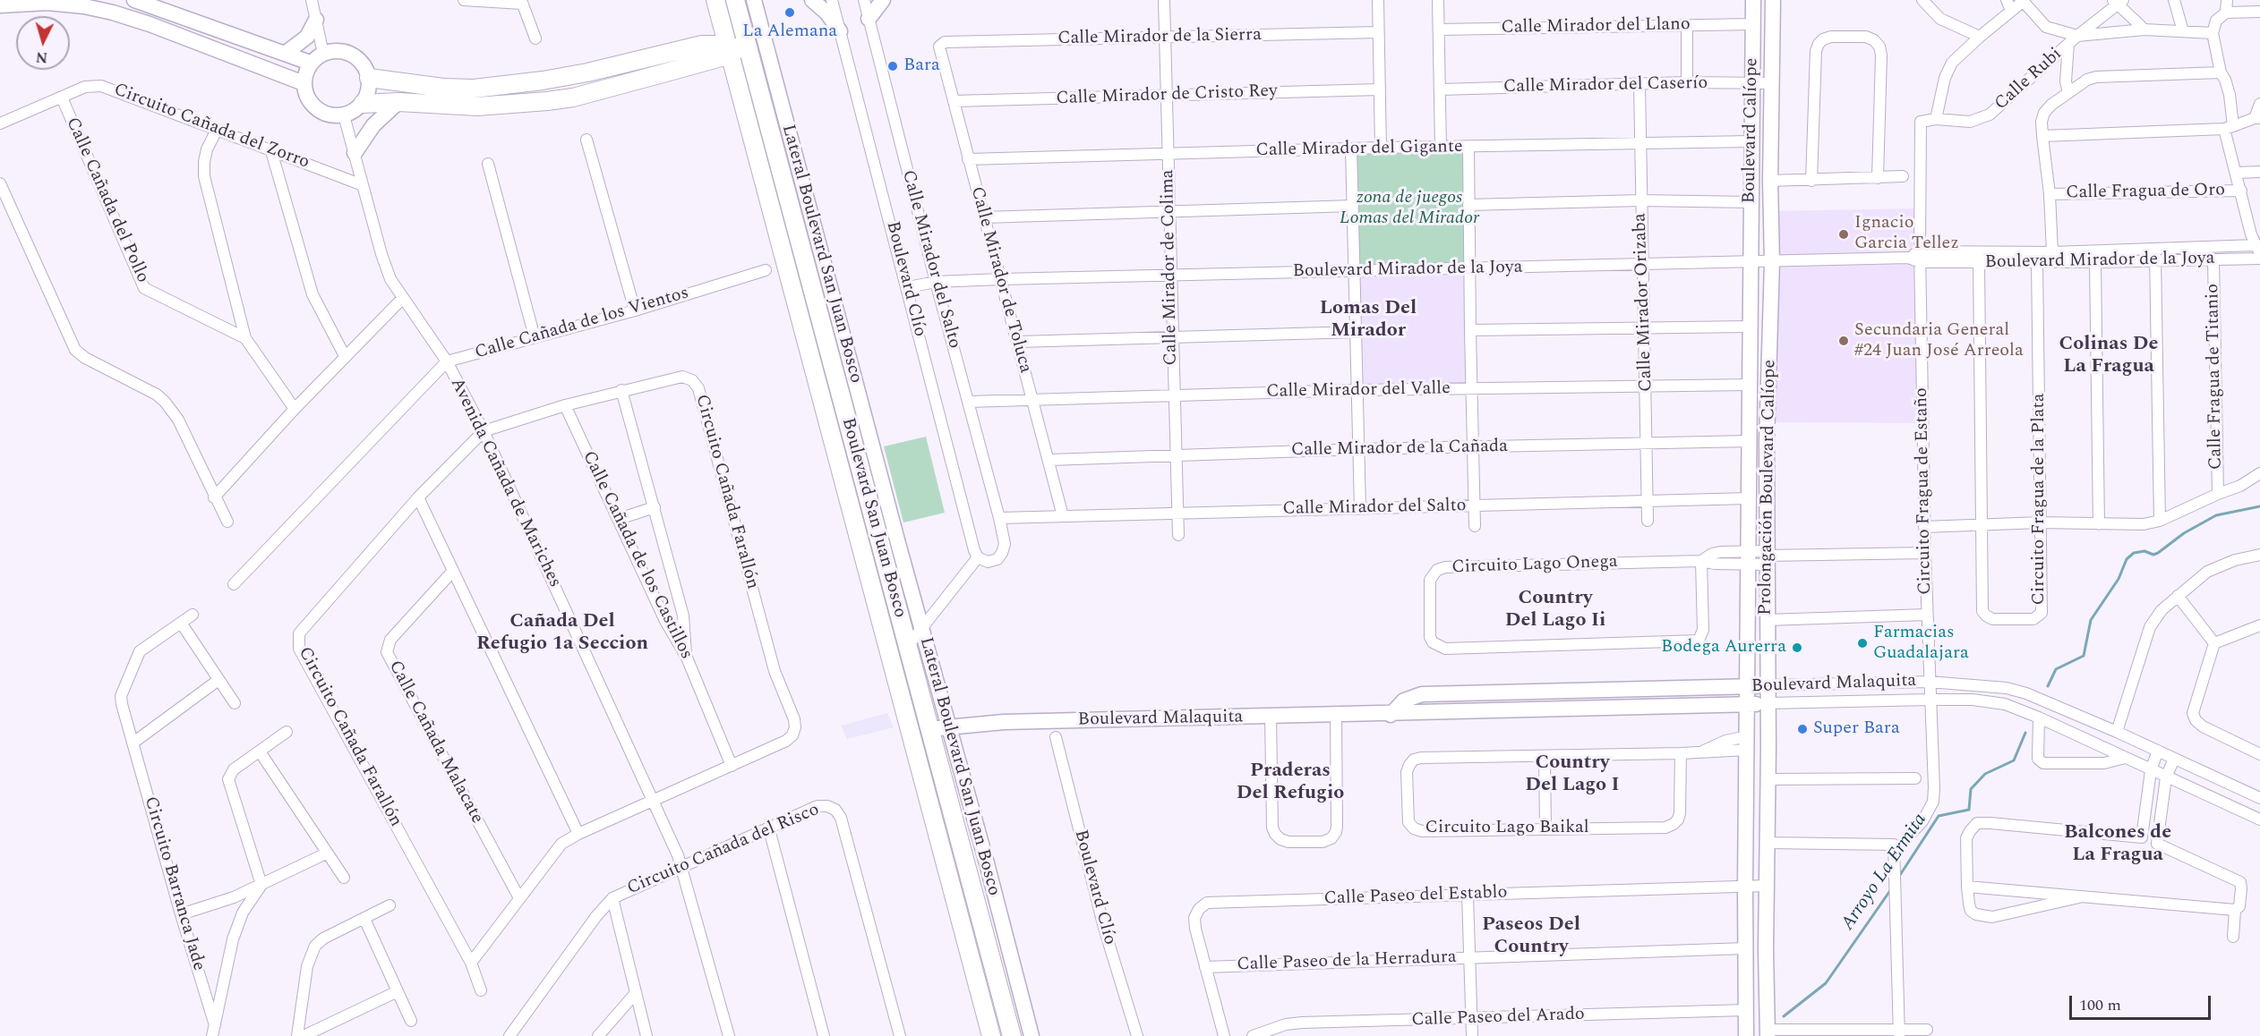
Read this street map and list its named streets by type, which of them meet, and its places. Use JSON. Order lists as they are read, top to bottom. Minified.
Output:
{"streets":{"main road":["Boulevard San Juan Bosco"],"street":["Calle Mirador del Llano","Calle Mirador de la Sierra","Calle Rubi","Calle Mirador del Caserío","Calle Mirador de Cristo Rey","Circuito Cañada del Zorro","Boulevard Calíope","Calle Mirador del Gigante","Calle Fragua de Oro","Calle Cañada del Pollo","Lateral Boulevard San Juan Bosco","Calle Mirador del Salto","Boulevard Mirador de la Joya","Calle Mirador de Colima","Boulevard Clío","Calle Mirador de Toluca","Calle Mirador Orizaba","Calle Cañada de los Vientos","Calle Fragua de Titanio","Calle Mirador del Valle","Calle Mirador de la Cañada","Avenida Cañada de Mariches","Prolongación Boulevard Calíope","Circuito Fragua de Estaño","Circuito Cañada Farallón","Circuito Fragua de la Plata","Calle Cañada de los Castillos","Circuito Lago Onega","Boulevard Malaquita","Calle Cañada Malacate","Circuito Lago Baikal","Circuito Cañada del Risco","Circuito Barranca Jade","Calle Paseo del Establo","Calle Paseo de la Herradura","Calle Paseo del Arado"]},"crossings":[["Calle Mirador del Llano","Boulevard Calíope"],["Calle Mirador de la Sierra","Calle Mirador de Colima"],["Calle Mirador de la Sierra","Calle Mirador de Toluca"],["Calle Rubi","Circuito Fragua de Estaño"],["Calle Mirador del Caserío","Boulevard Calíope"],["Calle Mirador del Caserío","Calle Mirador Orizaba"],["Calle Mirador de Cristo Rey","Calle Mirador de Colima"],["Calle Mirador de Cristo Rey","Calle Mirador de Toluca"],["Circuito Cañada del Zorro","Calle Cañada del Pollo"],["Circuito Cañada del Zorro","Avenida Cañada de Mariches"],["Boulevard Calíope","Calle Mirador del Gigante"],["Boulevard Calíope","Boulevard Mirador de la Joya"],["Boulevard Calíope","Prolongación Boulevard Calíope"],["Calle Mirador del Gigante","Calle Mirador de Colima"],["Calle Mirador del Gigante","Calle Mirador de Toluca"],["Calle Mirador del Gigante","Calle Mirador Orizaba"],["Lateral Boulevard San Juan Bosco","Boulevard Malaquita"],["Calle Mirador del Salto","Boulevard Mirador de la Joya"],["Calle Mirador del Salto","Calle Mirador de Colima"],["Calle Mirador del Salto","Boulevard Clío"],["Calle Mirador del Salto","Calle Mirador de Toluca"],["Calle Mirador del Salto","Calle Mirador Orizaba"],["Calle Mirador del Salto","Calle Mirador del Valle"],["Calle Mirador del Salto","Prolongación Boulevard Calíope"],["Boulevard Mirador de la Joya","Calle Mirador de Colima"],["Boulevard Mirador de la Joya","Boulevard Clío"],["Boulevard Mirador de la Joya","Calle Mirador de Toluca"],["Boulevard Mirador de la Joya","Calle Mirador Orizaba"],["Boulevard Mirador de la Joya","Calle Fragua de Titanio"],["Boulevard Mirador de la Joya","Prolongación Boulevard Calíope"],["Boulevard Mirador de la Joya","Circuito Fragua de Estaño"],["Boulevard Mirador de la Joya","Circuito Fragua de la Plata"],["Calle Mirador de Colima","Calle Mirador del Valle"],["Calle Mirador de Colima","Calle Mirador de la Cañada"],["Calle Mirador de Toluca","Calle Mirador del Valle"],["Calle Mirador de Toluca","Calle Mirador de la Cañada"],["Calle Mirador Orizaba","Calle Mirador del Valle"],["Calle Mirador Orizaba","Calle Mirador de la Cañada"],["Calle Cañada de los Vientos","Avenida Cañada de Mariches"],["Calle Mirador del Valle","Prolongación Boulevard Calíope"],["Calle Mirador de la Cañada","Prolongación Boulevard Calíope"],["Avenida Cañada de Mariches","Circuito Cañada Farallón"],["Avenida Cañada de Mariches","Circuito Cañada del Risco"],["Prolongación Boulevard Calíope","Circuito Lago Onega"],["Prolongación Boulevard Calíope","Boulevard Malaquita"],["Prolongación Boulevard Calíope","Circuito Lago Baikal"],["Prolongación Boulevard Calíope","Calle Paseo del Establo"],["Prolongación Boulevard Calíope","Calle Paseo de la Herradura"],["Prolongación Boulevard Calíope","Calle Paseo del Arado"],["Circuito Fragua de Estaño","Circuito Lago Onega"],["Circuito Fragua de Estaño","Boulevard Malaquita"],["Circuito Cañada Farallón","Calle Cañada de los Castillos"],["Circuito Cañada Farallón","Calle Cañada Malacate"],["Boulevard San Juan Bosco","Boulevard Malaquita"],["Calle Paseo del Establo","Calle Paseo de la Herradura"]],"districts":["Lomas Del Mirador","Colinas De La Fragua","Country Del Lago Ii","Cañada Del Refugio 1a Seccion","Country Del Lago I","Praderas Del Refugio","Balcones de La Fragua","Paseos Del Country"],"water":["Arroyo La Ermita"],"parks":["zona de juegos Lomas del Mirador"],"places":["La Alemana","Bara","Ignacio Garcia Tellez","Secundaria General #24 Juan José Arreola","Farmacias Guadalajara","Bodega Aurerra","Super Bara"],"scale_bar":"100 m","north":"bottom"}
